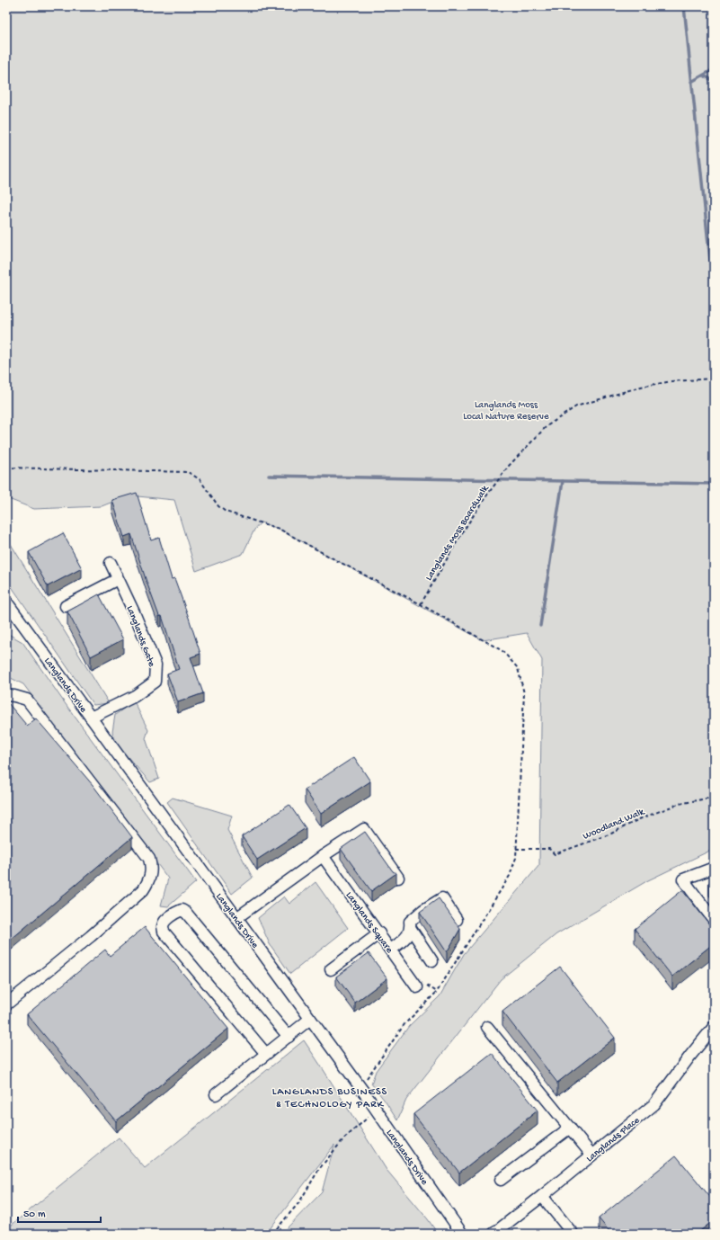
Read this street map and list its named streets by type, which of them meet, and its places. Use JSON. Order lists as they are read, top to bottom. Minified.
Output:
{"streets":{"street":["Langlands Gate","Langlands Drive","Langlands Square","Langlands Place"],"path":["Langlands Moss Boardwalk","Woodland Walk"]},"crossings":[["Langlands Gate","Langlands Drive"]],"districts":["LANGLANDS BUSINESS & TECHNOLOGY PARK"],"parks":["Langlands Moss Local Nature Reserve"],"scale_bar":"50 m"}
